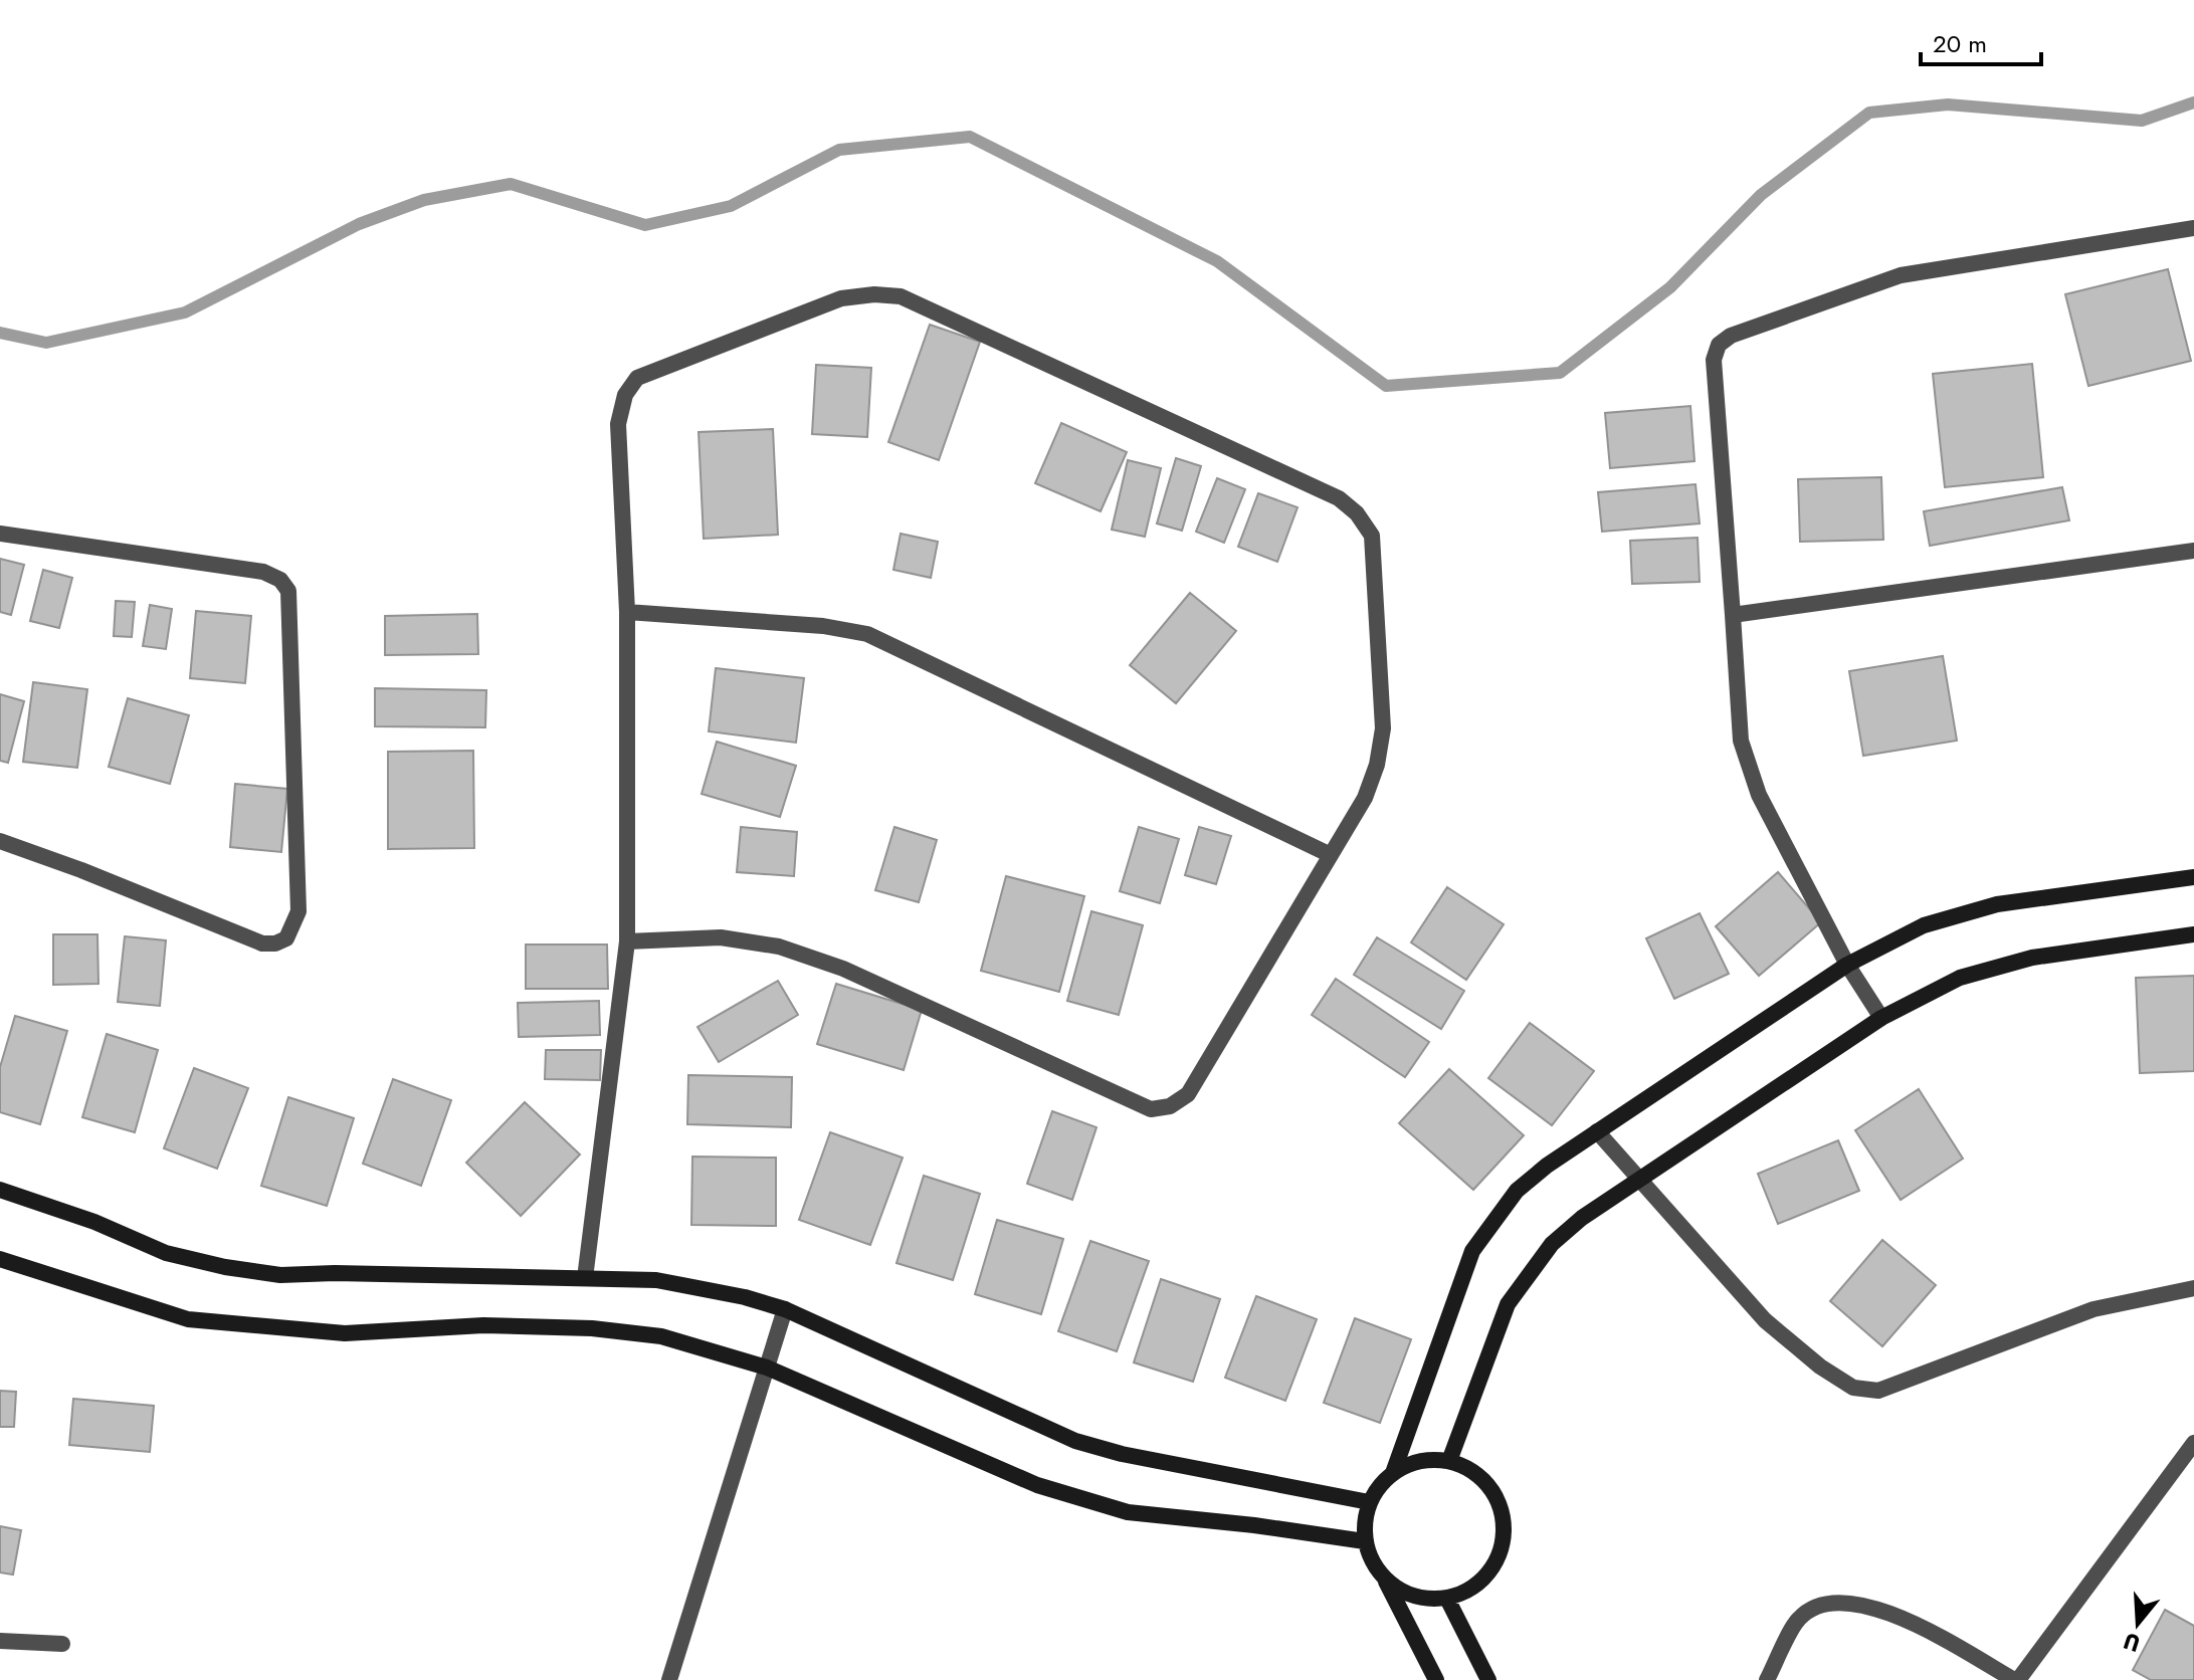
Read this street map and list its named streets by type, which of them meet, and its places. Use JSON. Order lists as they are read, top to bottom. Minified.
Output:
{"scale_bar":"20 m","north":"bottom"}
